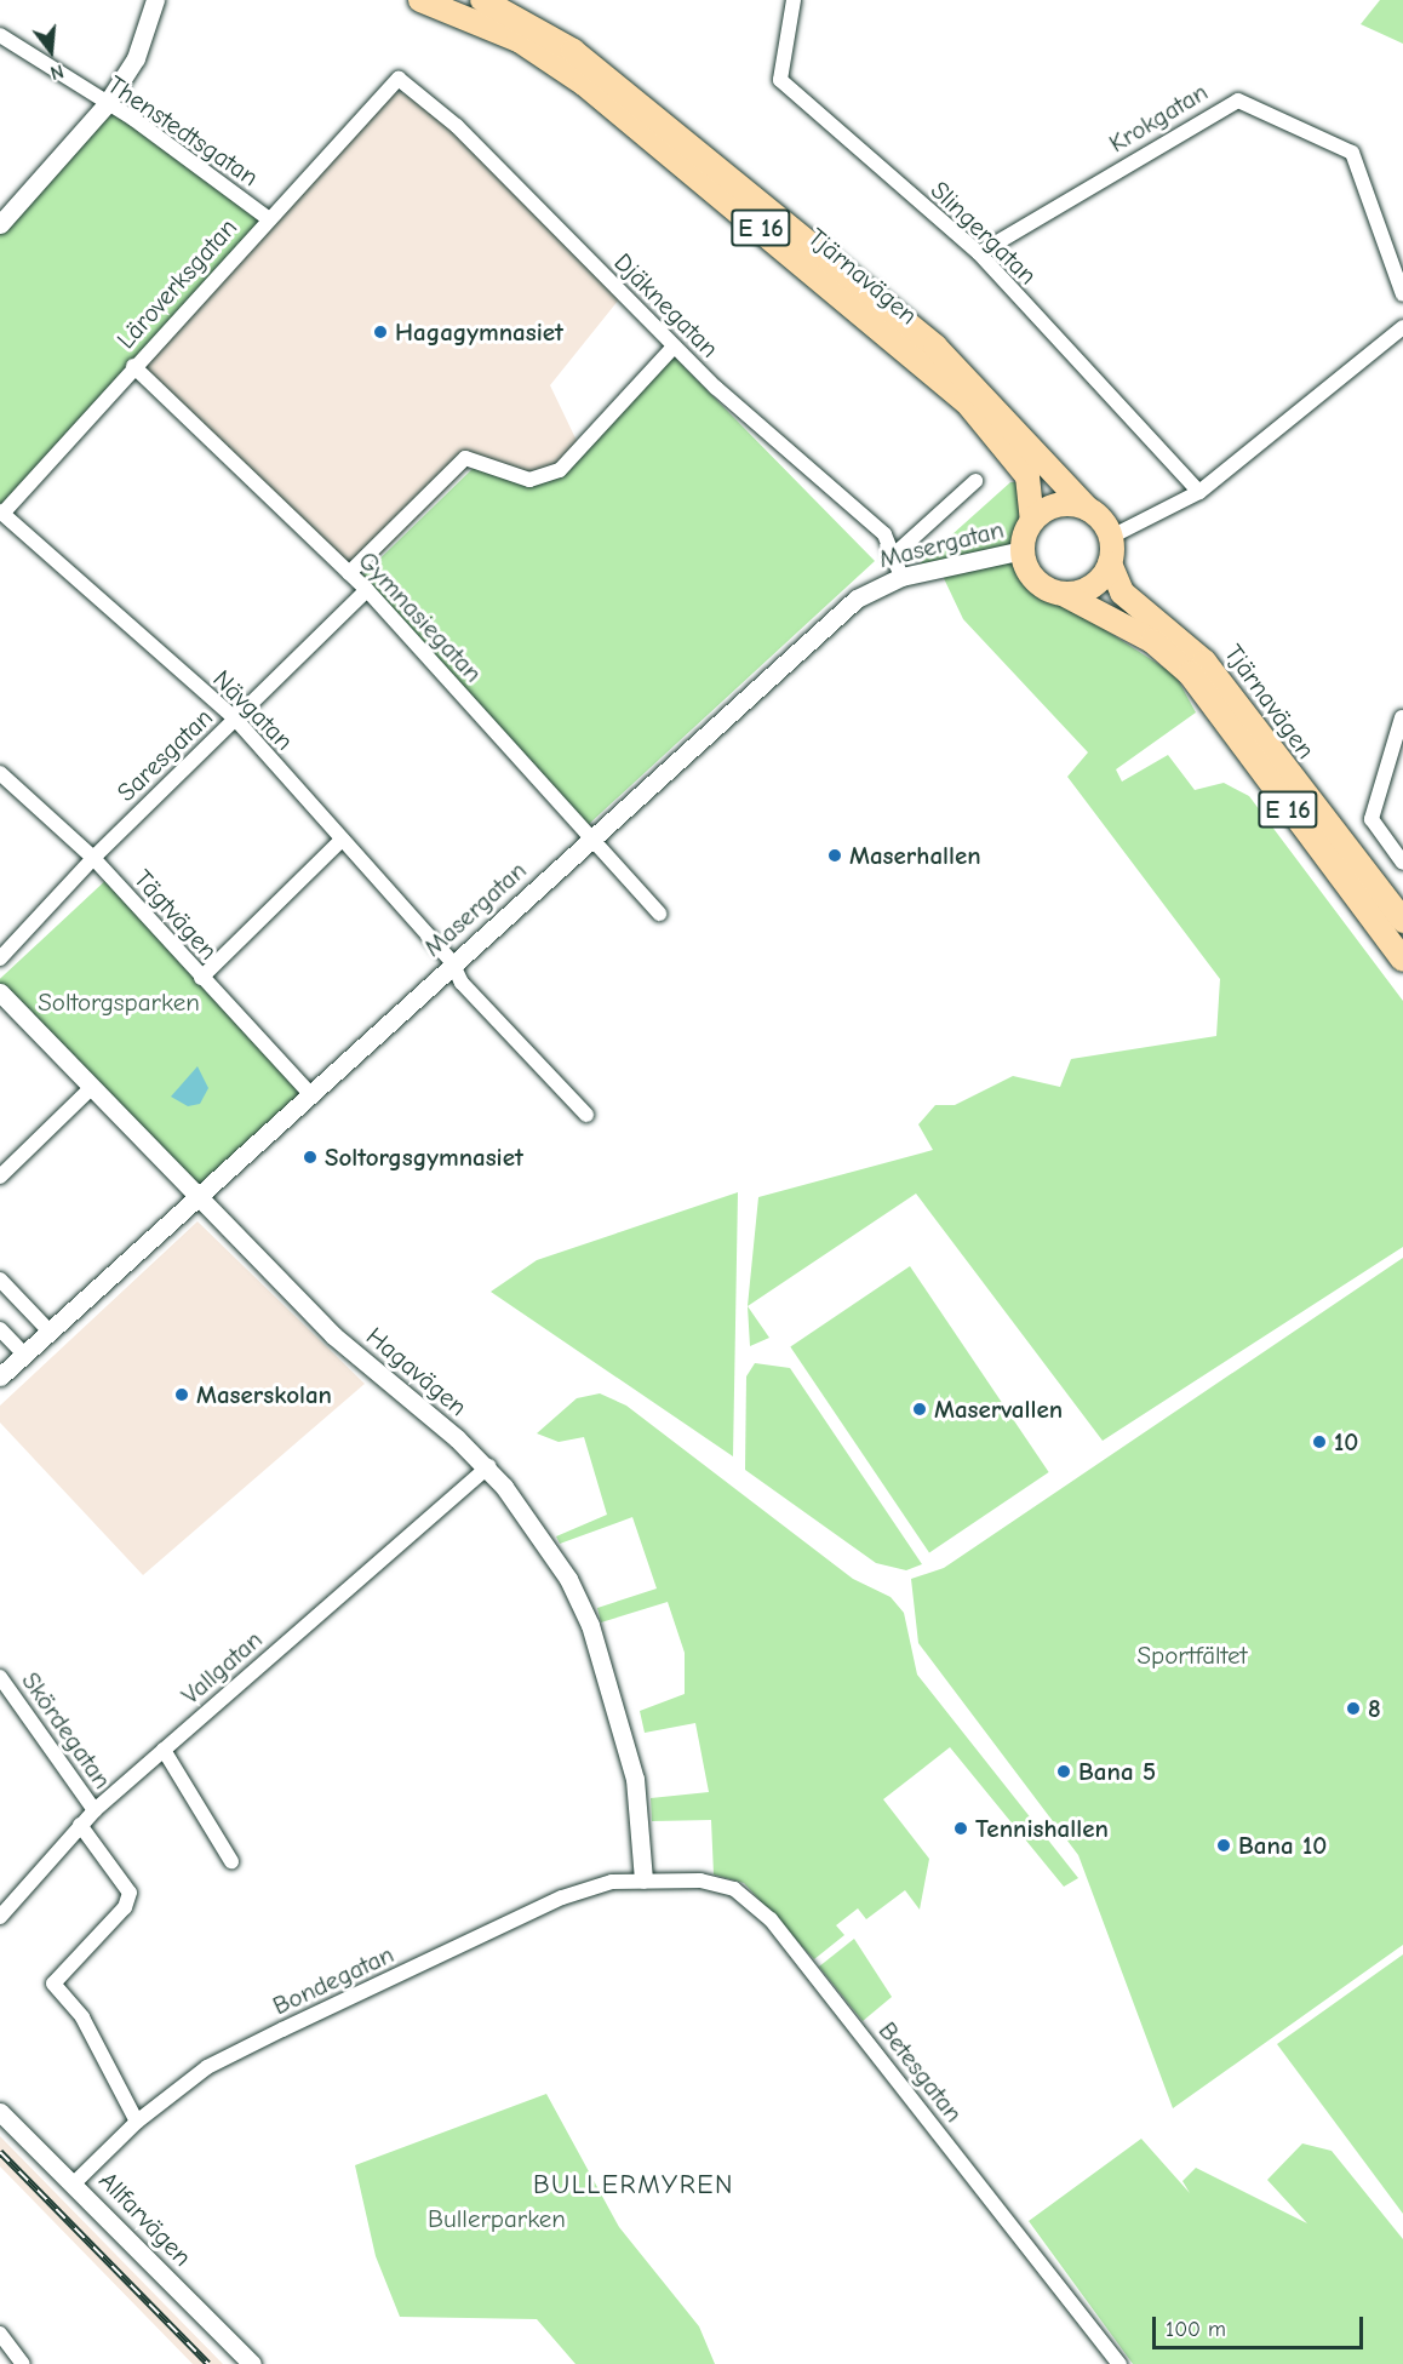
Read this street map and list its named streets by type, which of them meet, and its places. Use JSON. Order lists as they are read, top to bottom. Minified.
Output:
{"streets":{"highway":["E 16","Tjärnavägen"],"street":["Krokgatan","Thenstedtsgatan","Slingergatan","Läroverksgatan","Djäknegatan","Masergatan","Gymnasiegatan","Nävgatan","Saresgatan","Tägtvägen","Hagavägen","Vallgatan","Skördegatan","Bondegatan","Betesgatan","Allfarvägen"]},"crossings":[["Krokgatan","Slingergatan"],["Thenstedtsgatan","Läroverksgatan"],["Tjärnavägen","Masergatan"],["Läroverksgatan","Djäknegatan"],["Läroverksgatan","Gymnasiegatan"],["Läroverksgatan","Nävgatan"],["Masergatan","Gymnasiegatan"],["Masergatan","Nävgatan"],["Masergatan","Tägtvägen"],["Masergatan","Hagavägen"],["Gymnasiegatan","Saresgatan"],["Nävgatan","Saresgatan"],["Saresgatan","Tägtvägen"],["Hagavägen","Vallgatan"],["Hagavägen","Bondegatan"],["Hagavägen","Betesgatan"],["Vallgatan","Skördegatan"],["Bondegatan","Betesgatan"],["Bondegatan","Allfarvägen"]],"districts":["BULLERMYREN"],"parks":["Soltorgsparken","Sportfältet","Bullerparken"],"places":["Hagagymnasiet","Maserhallen","Soltorgsgymnasiet","Maserskolan","Maservallen","10","8","Bana 5","Tennishallen","Bana 10"],"scale_bar":"100 m","north":"bottom"}
